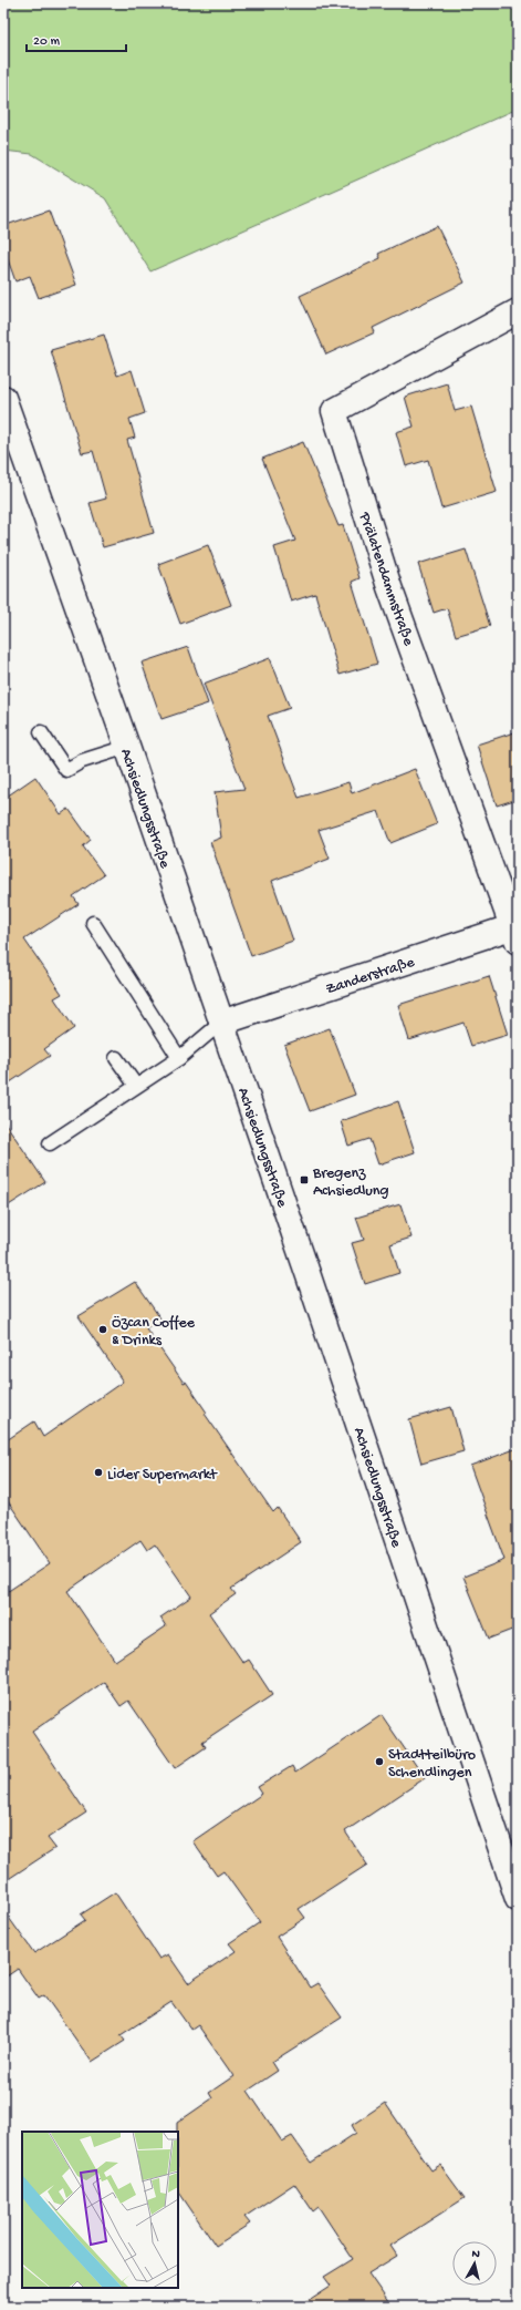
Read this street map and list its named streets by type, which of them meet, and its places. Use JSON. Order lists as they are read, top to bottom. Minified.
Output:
{"streets":{"street":["Prälatendammstraße","Achsiedlungsstraße","Zanderstraße"]},"crossings":[["Prälatendammstraße","Zanderstraße"],["Achsiedlungsstraße","Zanderstraße"]],"places":{"transit":["Bregenz Achsiedlung"],"other":["Özcan Coffee & Drinks","Lider Supermarkt","Stadtteilbüro Schendlingen"]},"scale_bar":"20 m","north":"top"}
